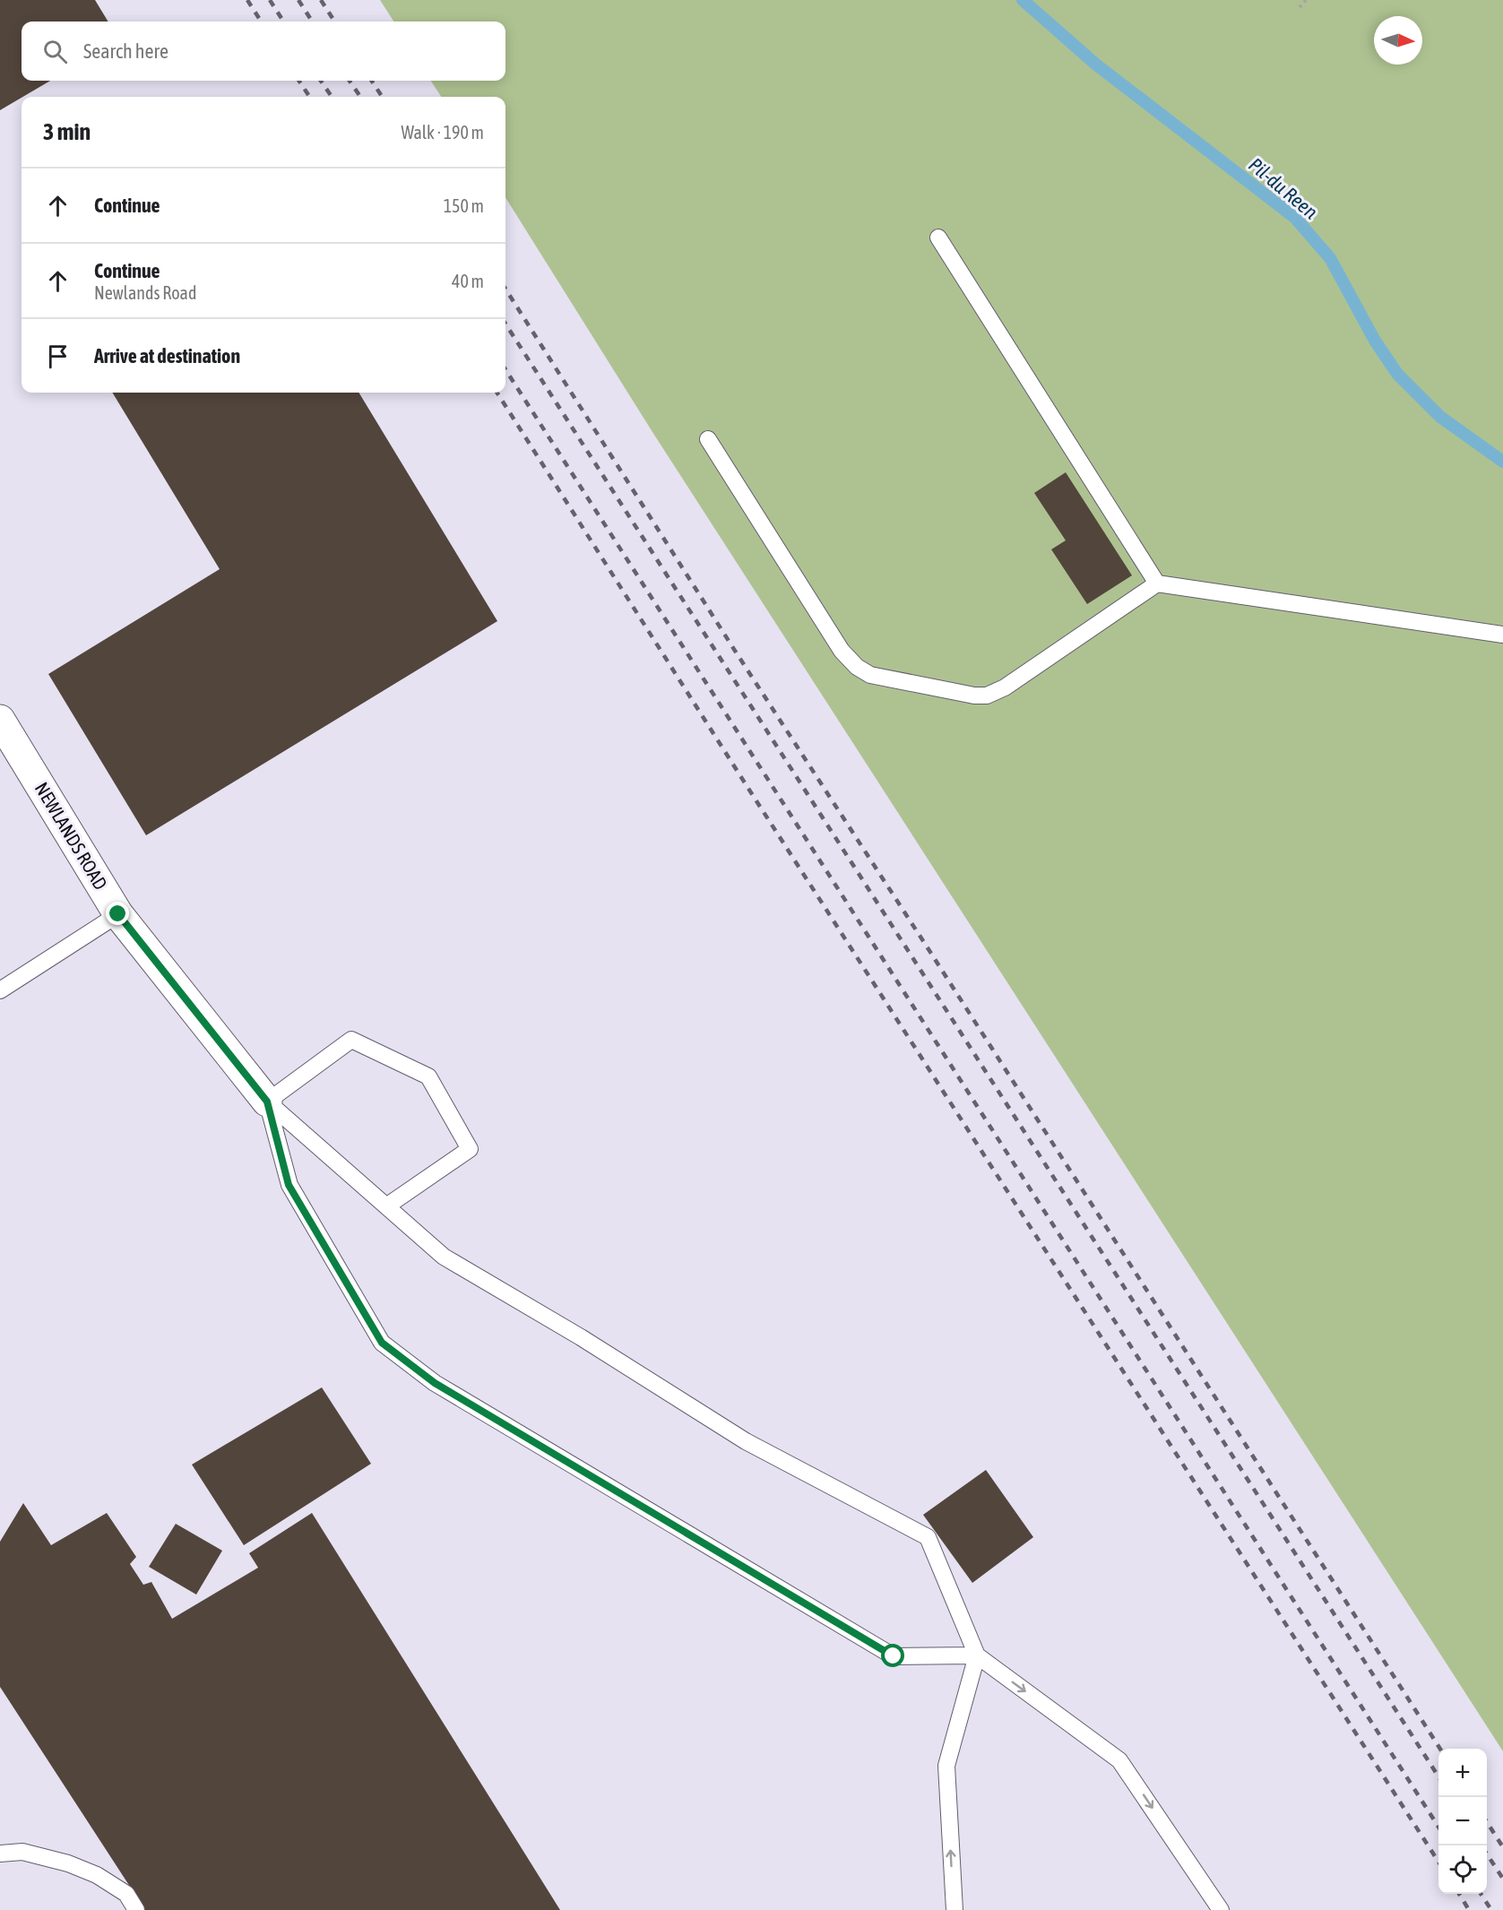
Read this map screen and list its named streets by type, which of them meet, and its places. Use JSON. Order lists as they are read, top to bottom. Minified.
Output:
{"streets":{"street":["NEWLANDS ROAD"]},"water":["Pil-du Reen"],"north":"right","page":{"search":"Search here","heading":["3 min","Walk · 190 m"],"list":[["Continue","150 m"],["Continue","Newlands Road","40 m"],"Arrive at destination"],"map_buttons":["+","−"]}}
